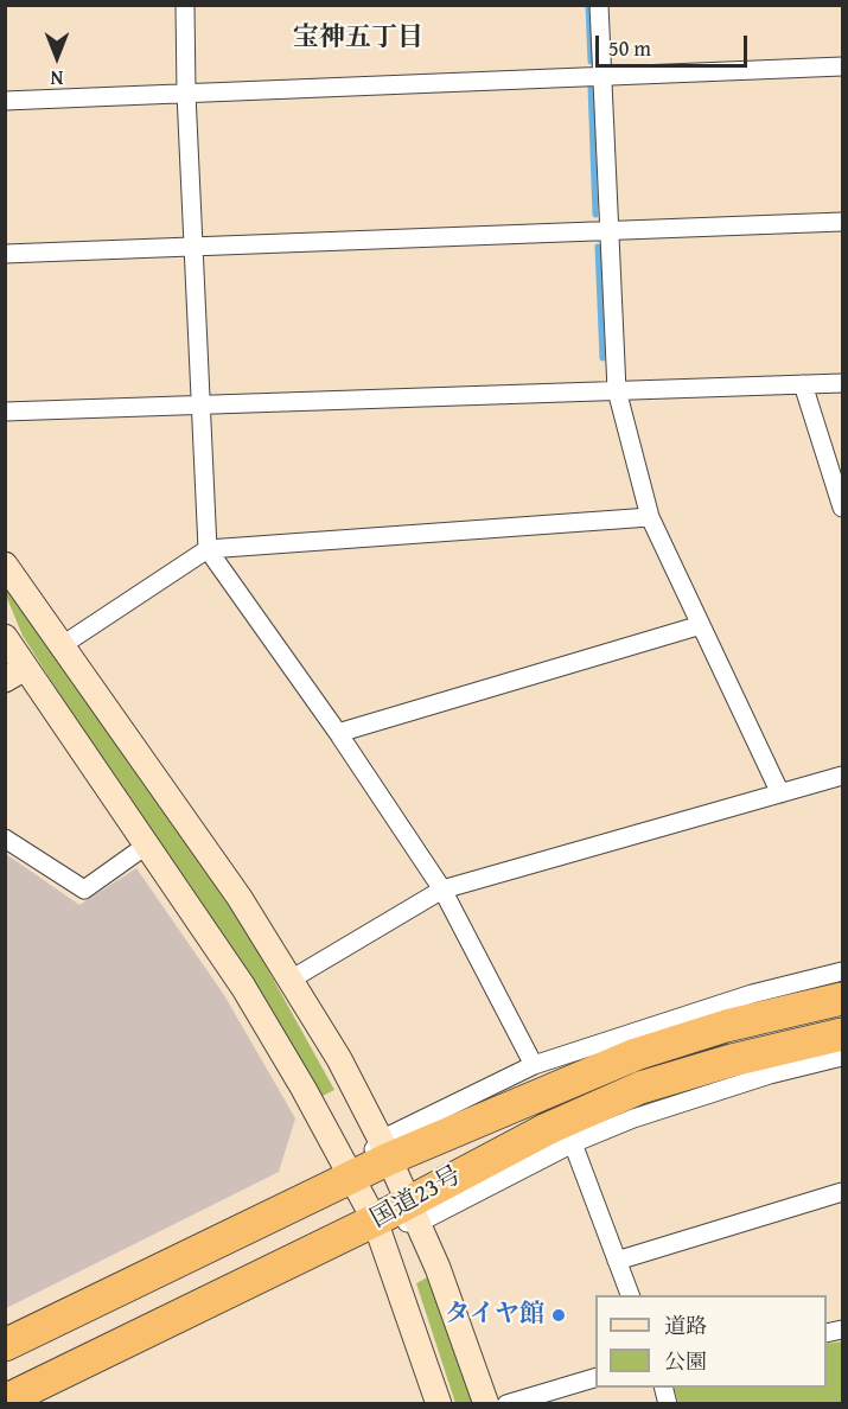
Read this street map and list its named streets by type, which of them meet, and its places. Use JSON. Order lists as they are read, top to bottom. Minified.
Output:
{"streets":{"highway":["国道23号"]},"districts":["宝神五丁目"],"places":["タイヤ館"],"legend":["道路","公園"],"scale_bar":"50 m","north":"bottom"}
